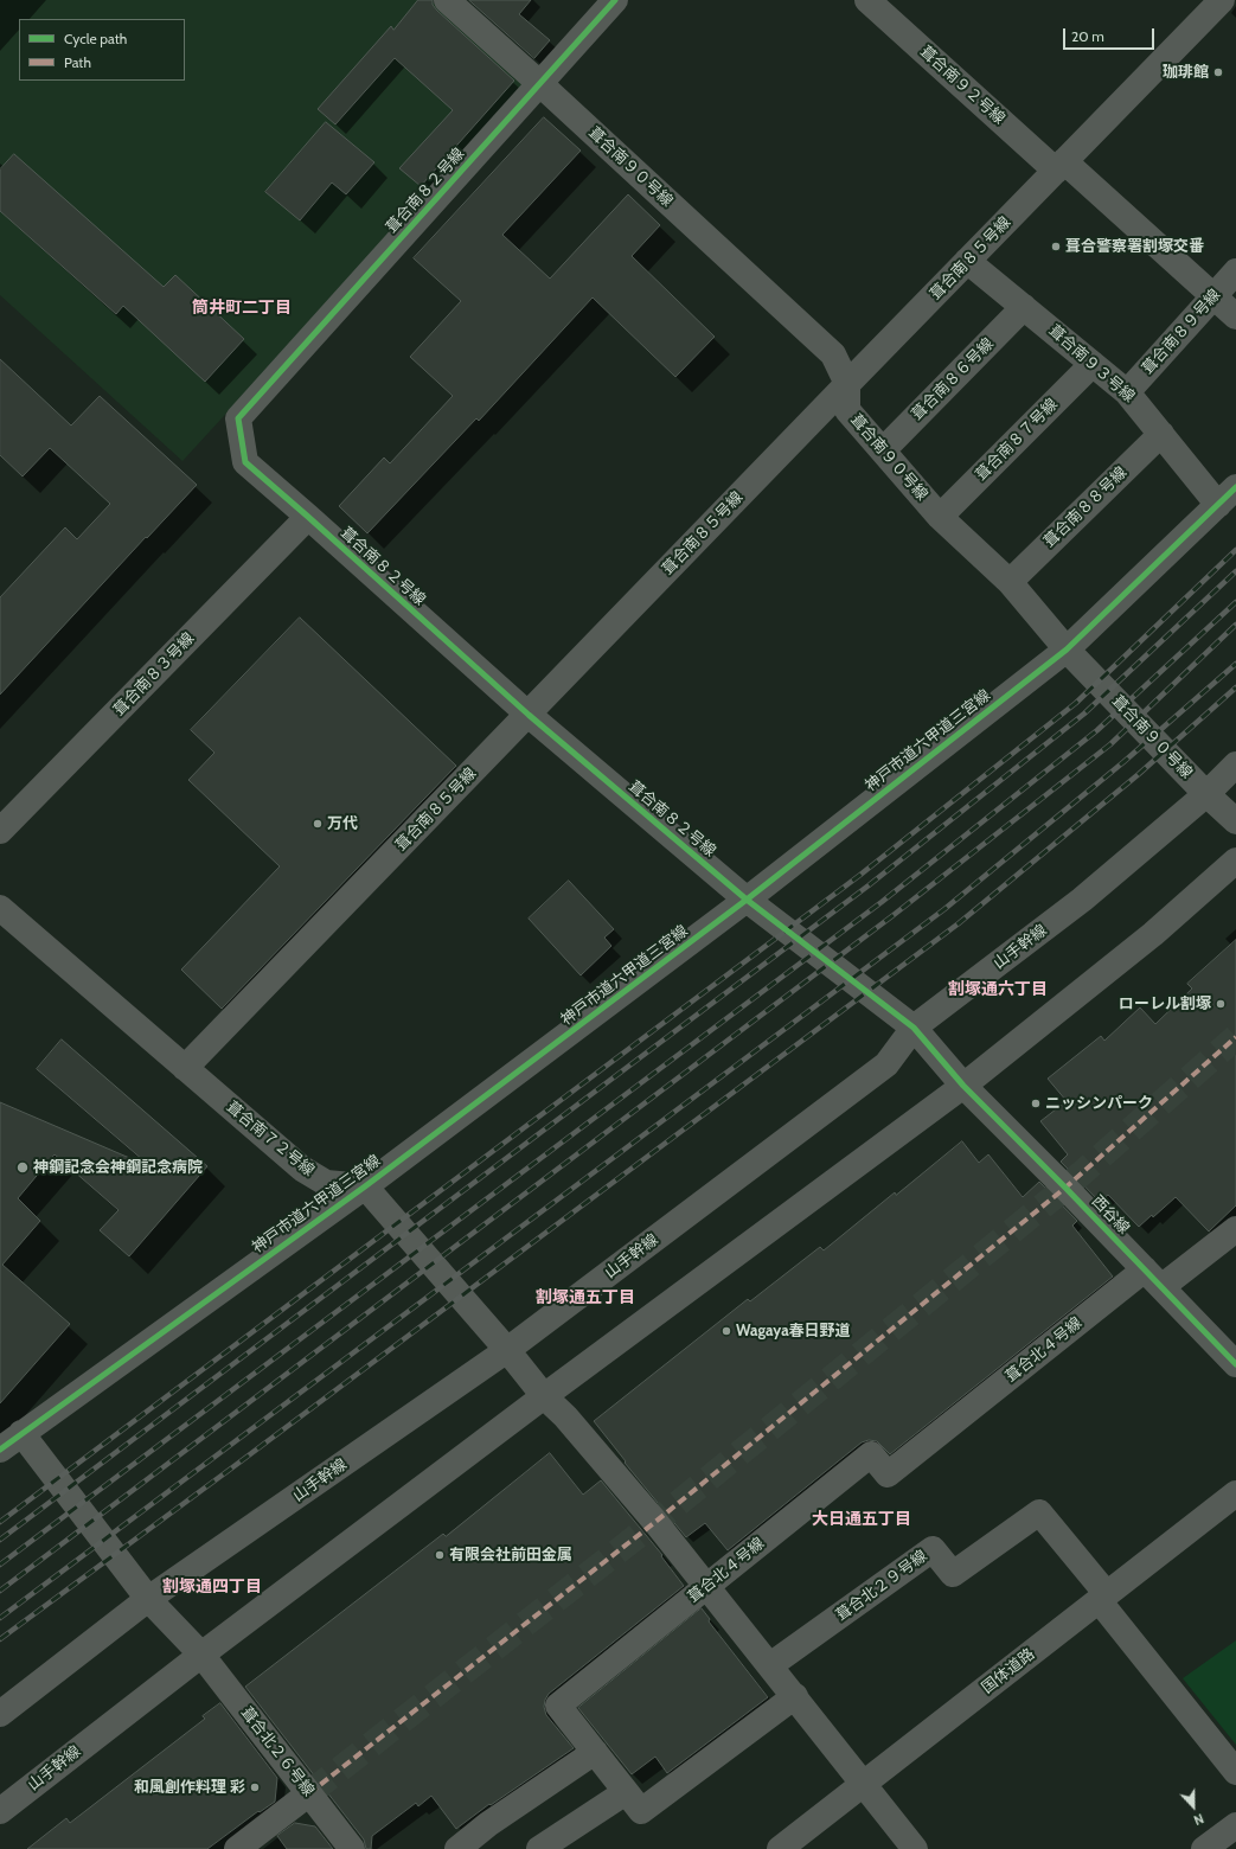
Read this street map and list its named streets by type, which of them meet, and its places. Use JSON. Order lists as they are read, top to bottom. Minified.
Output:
{"streets":{"street":["葺合南９２号線","葺合南９０号線","葺合南８２号線","葺合南８５号線","葺合南８９号線","葺合南９３号線","葺合南８６号線","葺合南８７号線","葺合南８８号線","葺合南８３号線","神戸市道六甲道三宮線","山手幹線","葺合南７２号線","西谷線","葺合北４号線","葺合北２９号線","国体道路","葺合北２６号線"]},"crossings":[["葺合南９２号線","葺合南８５号線"],["葺合南９２号線","葺合南８９号線"],["葺合南９０号線","葺合南８２号線"],["葺合南９０号線","葺合南８５号線"],["葺合南９０号線","葺合南８６号線"],["葺合南９０号線","葺合南８７号線"],["葺合南９０号線","葺合南８８号線"],["葺合南９０号線","神戸市道六甲道三宮線"],["葺合南９０号線","山手幹線"],["葺合南８２号線","葺合南８５号線"],["葺合南８２号線","葺合南８３号線"],["葺合南８２号線","神戸市道六甲道三宮線"],["葺合南８２号線","山手幹線"],["葺合南８２号線","西谷線"],["葺合南８５号線","葺合南９３号線"],["葺合南８５号線","葺合南７２号線"],["葺合南８９号線","葺合南９３号線"],["葺合南９３号線","葺合南８６号線"],["葺合南９３号線","葺合南８７号線"],["葺合南９３号線","葺合南８８号線"],["葺合南９３号線","神戸市道六甲道三宮線"],["神戸市道六甲道三宮線","葺合南７２号線"],["神戸市道六甲道三宮線","葺合北２６号線"],["山手幹線","西谷線"],["山手幹線","葺合北２６号線"],["西谷線","葺合北４号線"],["葺合北２９号線","国体道路"]],"districts":["筒井町二丁目","割塚通六丁目","割塚通五丁目","大日通五丁目","割塚通四丁目"],"places":["珈琲館","葺合警察署割塚交番","万代","ローレル割塚","ニッシンパーク","神鋼記念会神鋼記念病院","Wagaya春日野道","有限会社前田金属","和風創作料理 彩"],"legend":["Cycle path","Path"],"scale_bar":"20 m","north":"bottom"}
